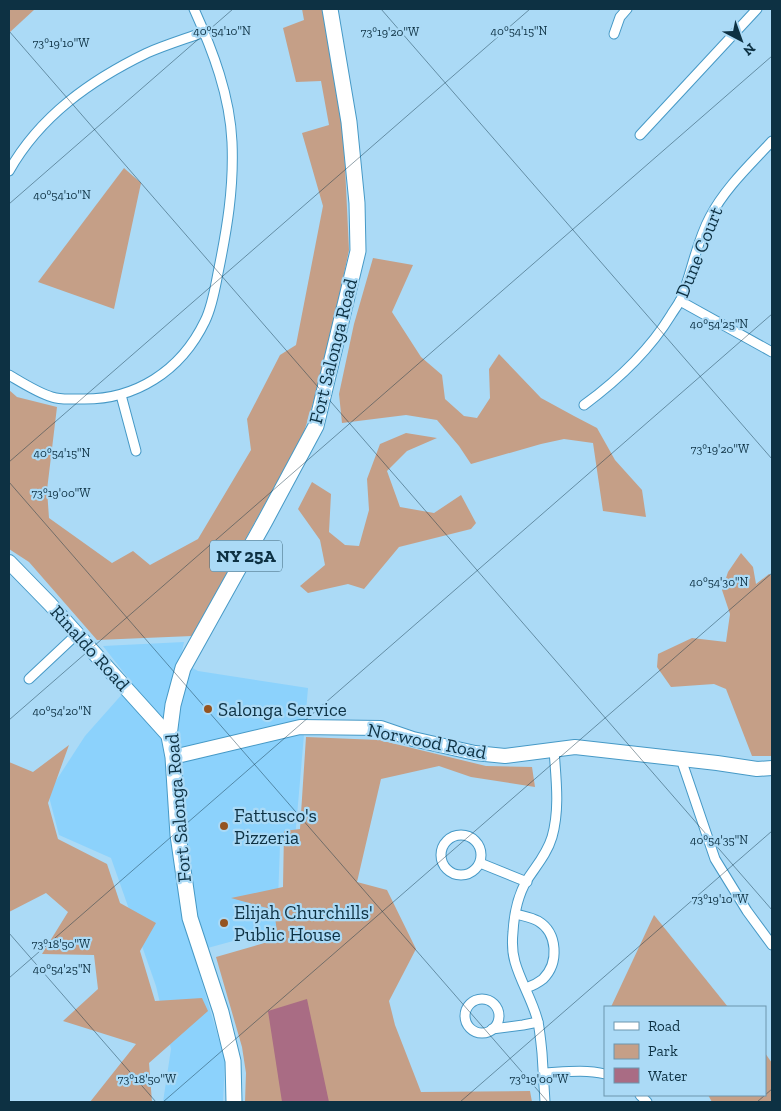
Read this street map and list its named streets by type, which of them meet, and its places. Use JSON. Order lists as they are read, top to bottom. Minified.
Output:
{"streets":{"main road":["Fort Salonga Road","NY 25A"],"street":["Dune Court","Rinaldo Road","Norwood Road"]},"crossings":[["Fort Salonga Road","Rinaldo Road"],["Fort Salonga Road","Norwood Road"]],"places":["Salonga Service","Fattusco's Pizzeria","Elijah Churchills' Public House"],"legend":["Road","Park","Water"],"north":"bottom right","coordinates":["40°54'10\"N","40°54'15\"N","73°19'20\"W","73°19'10\"W","40°54'25\"N","73°19'00\"W","40°54'30\"N","40°54'20\"N","40°54'35\"N","73°18'50\"W"]}
